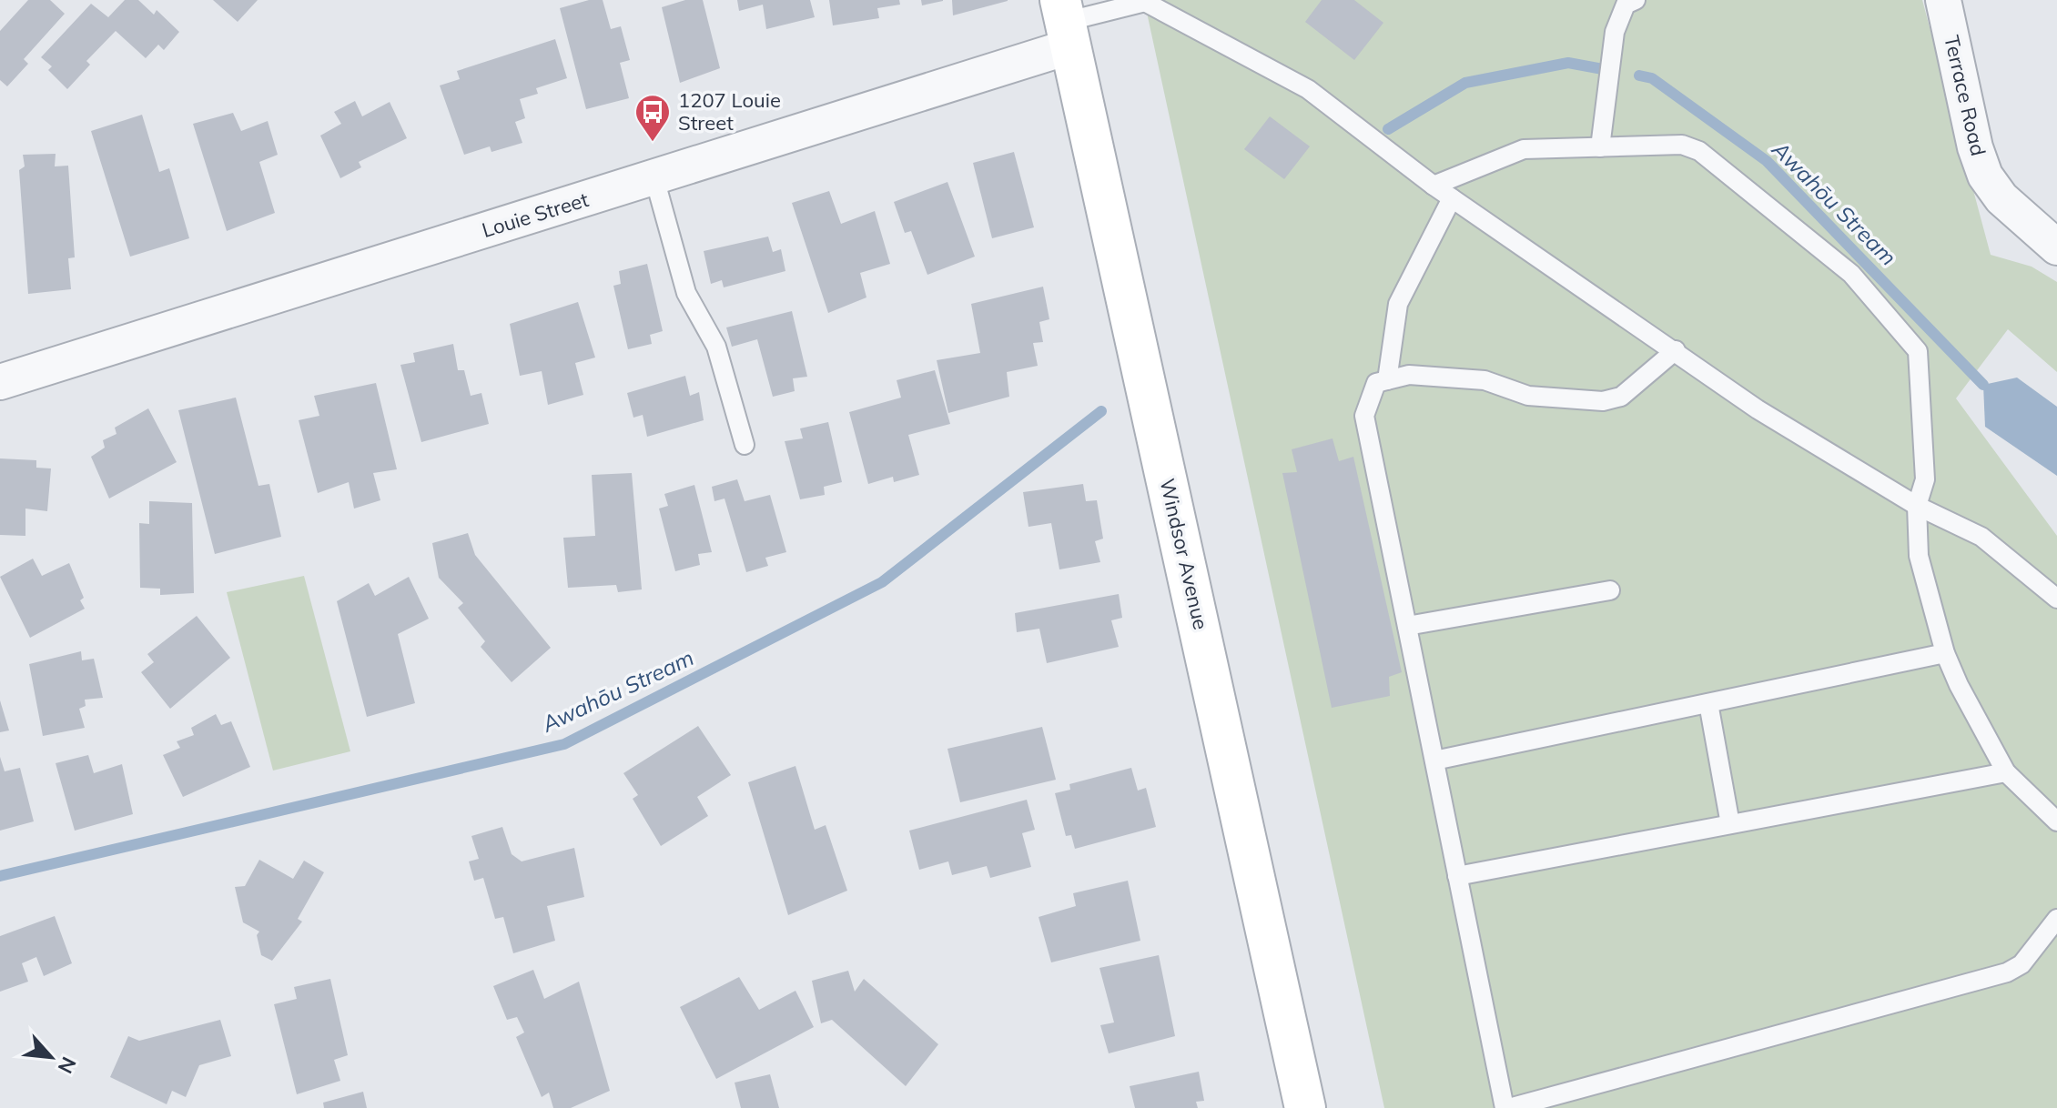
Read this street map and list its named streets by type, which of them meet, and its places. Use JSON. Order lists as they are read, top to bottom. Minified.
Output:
{"streets":{"main road":["Windsor Avenue"],"street":["Terrace Road","Louie Street"]},"crossings":[["Louie Street","Windsor Avenue"]],"water":["Awahōu Stream"],"places":{"bus stop":["1207 Louie Street"]},"north":"bottom right"}
